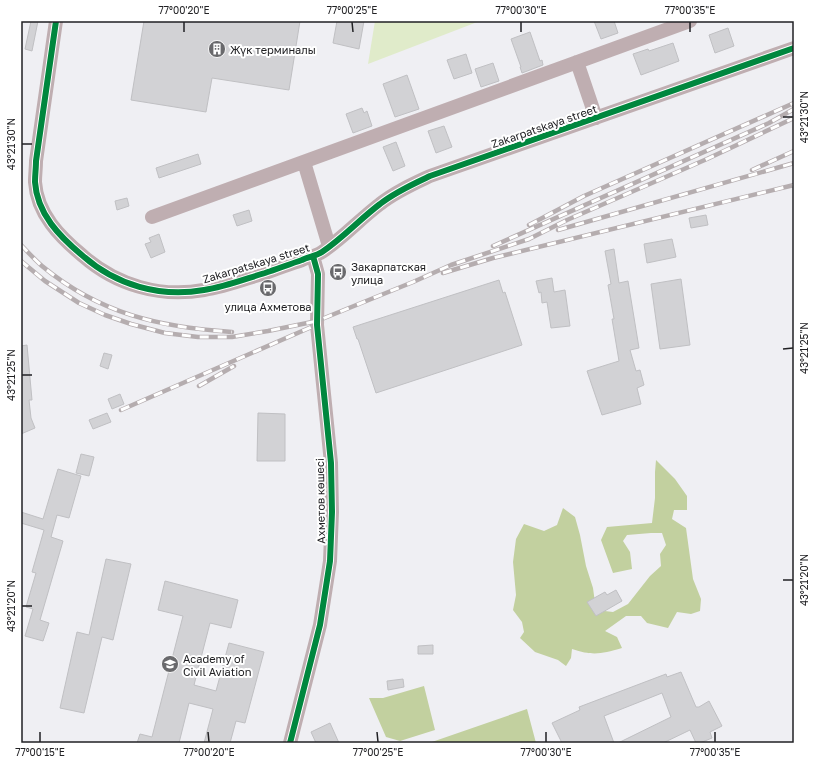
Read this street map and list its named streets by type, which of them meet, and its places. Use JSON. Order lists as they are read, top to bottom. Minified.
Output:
{"streets":{"street":["Zakarpatskaya street","Ахметов көшесі"]},"crossings":[["Zakarpatskaya street","Ахметов көшесі"]],"places":{"building":["Жүк терминалы"],"bus stop":["Закарпатская улица","улица Ахметова"],"school or university":["Academy of Civil Aviation"]},"coordinates":["77°00'20\"E","77°00'25\"E","77°00'30\"E","77°00'35\"E","43°21'30\"N","43°21'25\"N","43°21'20\"N","77°00'15\"E"]}
